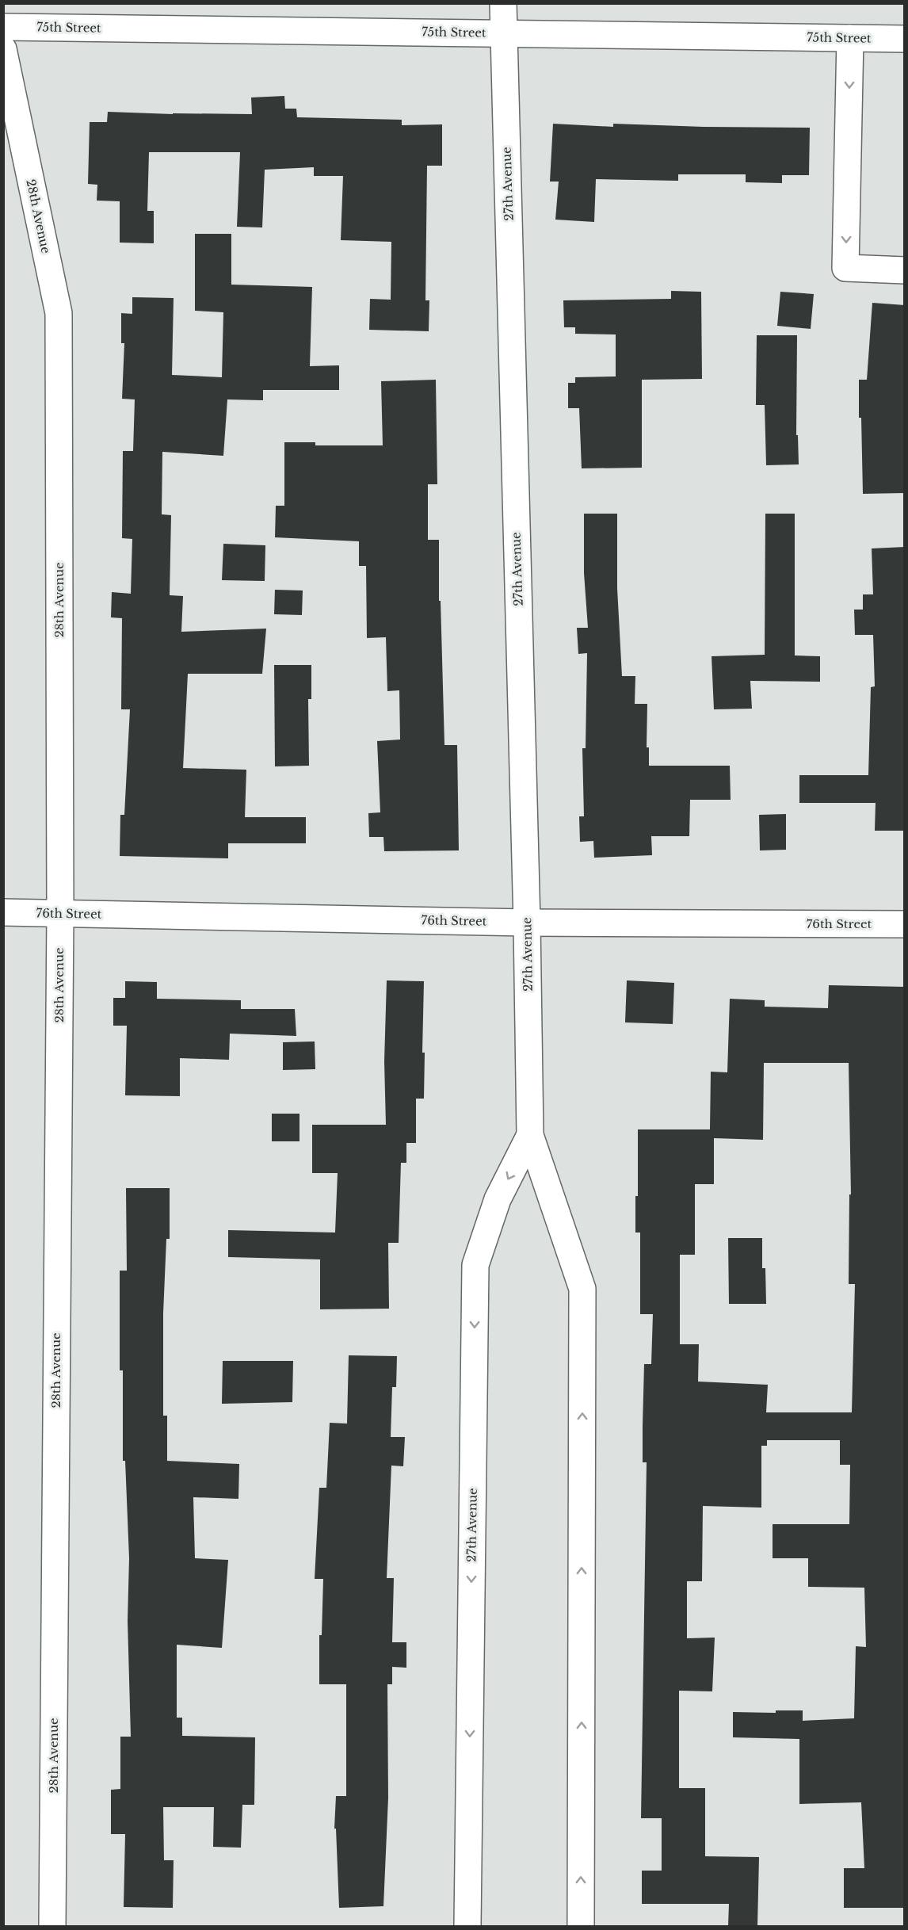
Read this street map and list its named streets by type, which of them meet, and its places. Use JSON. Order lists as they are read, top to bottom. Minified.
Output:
{"streets":{"street":["75th Street","27th Avenue","28th Avenue","76th Street"]},"crossings":[["75th Street","27th Avenue"],["27th Avenue","76th Street"],["28th Avenue","76th Street"]]}
